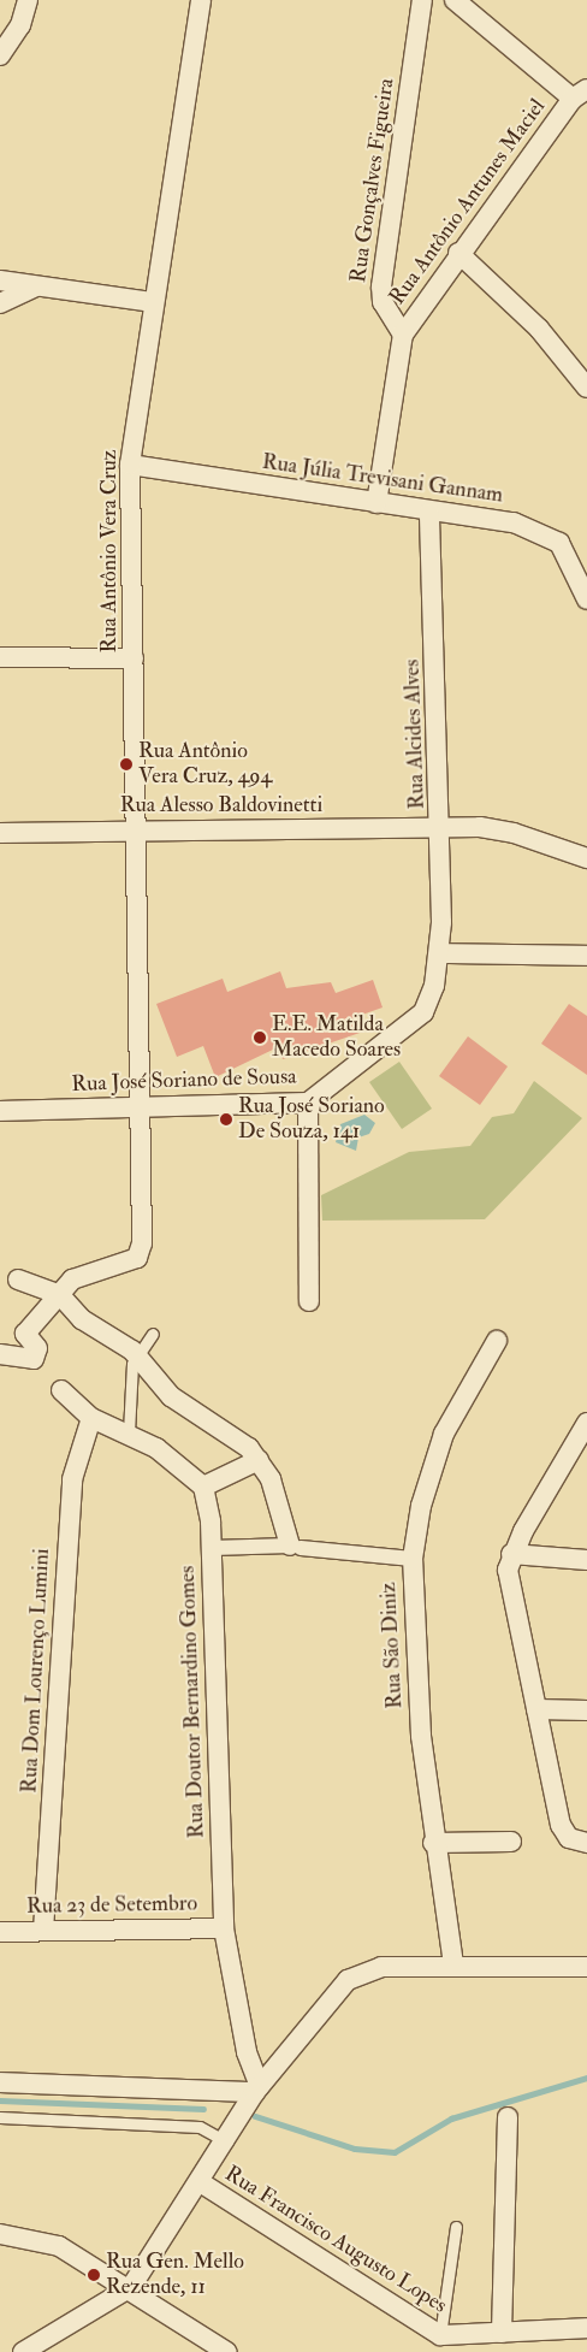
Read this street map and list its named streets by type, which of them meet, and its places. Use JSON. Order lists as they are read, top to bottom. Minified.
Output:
{"streets":{"street":["Rua Gonçalves Figueira","Rua Antônio Antunes Maciel","Rua Júlia Trevisani Gannam","Rua Antônio Vera Cruz","Rua Alcides Alves","Rua Alesso Baldovinetti","Rua José Soriano de Sousa","Rua São Diniz","Rua Dom Lourenço Lumini","Rua Doutor Bernardino Gomes","Rua 23 de Setembro","Rua Francisco Augusto Lopes"]},"crossings":[["Rua Gonçalves Figueira","Rua Antônio Antunes Maciel"],["Rua Júlia Trevisani Gannam","Rua Antônio Vera Cruz"],["Rua Júlia Trevisani Gannam","Rua Alcides Alves"],["Rua Antônio Vera Cruz","Rua Alesso Baldovinetti"],["Rua Antônio Vera Cruz","Rua José Soriano de Sousa"],["Rua Alcides Alves","Rua Alesso Baldovinetti"],["Rua Alcides Alves","Rua José Soriano de Sousa"],["Rua Dom Lourenço Lumini","Rua 23 de Setembro"],["Rua Doutor Bernardino Gomes","Rua 23 de Setembro"]],"places":["Rua Antônio Vera Cruz, 494","E.E. Matilda Macedo Soares","Rua José Soriano De Souza, 141","Rua Gen. Mello Rezende, 11"]}
